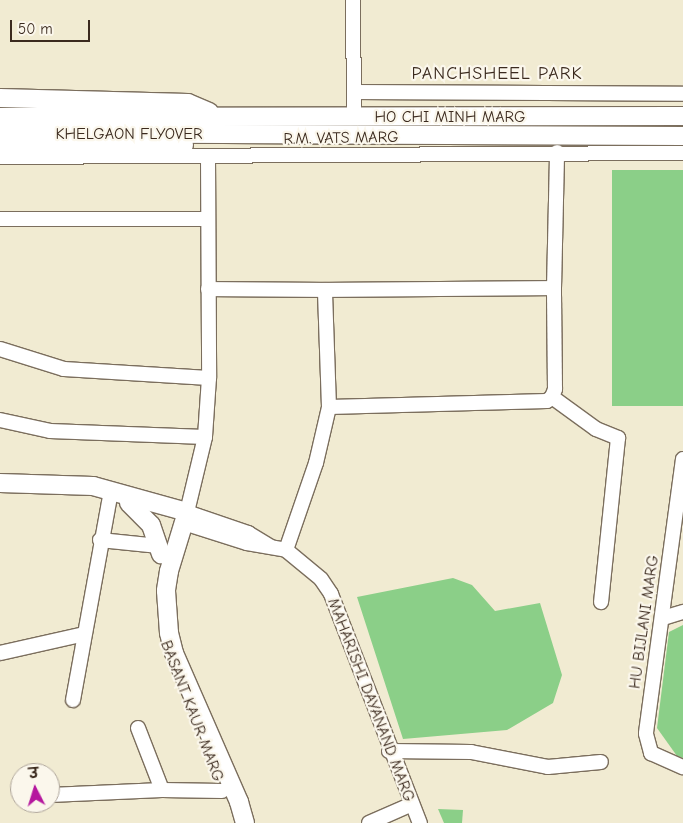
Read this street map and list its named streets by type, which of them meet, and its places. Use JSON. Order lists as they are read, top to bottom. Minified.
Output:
{"streets":{"main road":["HO CHI MINH MARG","KHELGAON FLYOVER","MAHARISHI DAYANAND MARG","BASANT KAUR MARG"],"street":["R.M. VATS MARG","HU BIJLANI MARG"]},"crossings":[["HO CHI MINH MARG","KHELGAON FLYOVER"],["MAHARISHI DAYANAND MARG","BASANT KAUR MARG"]],"districts":["PANCHSHEEL PARK"],"scale_bar":"50 m","north":"top"}
